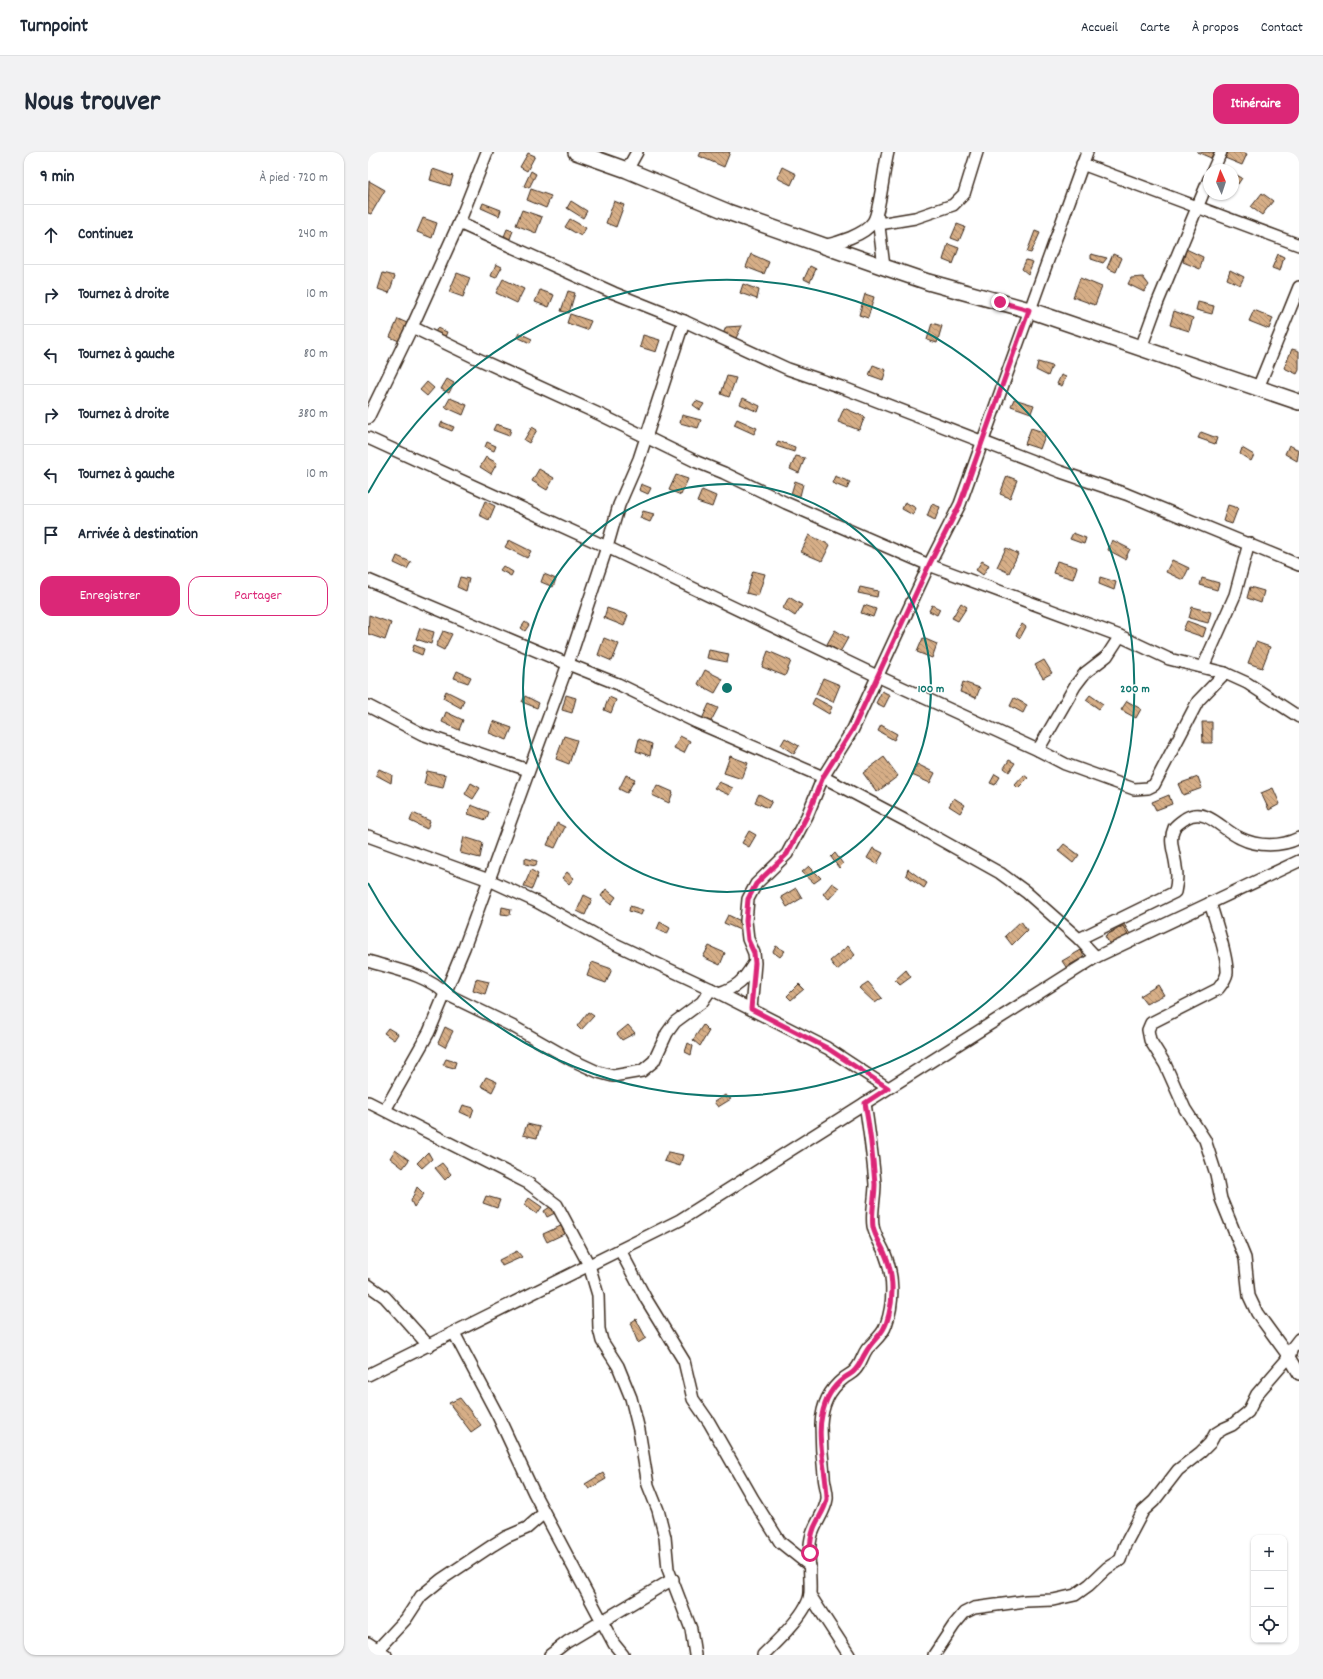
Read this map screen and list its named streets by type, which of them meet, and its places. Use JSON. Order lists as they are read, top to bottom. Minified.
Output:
{"north":"top","page":{"header":"Turnpoint","nav":["Accueil","Carte","À propos","Contact"],"title":"Nous trouver","buttons":["Itinéraire",["Enregistrer","Partager"]],"heading":["9 min","À pied · 720 m"],"list":[["Continuez","240 m"],["Tournez à droite","10 m"],["Tournez à gauche","80 m"],["Tournez à droite","380 m"],["Tournez à gauche","10 m"],"Arrivée à destination"],"map_buttons":["+","−"]},"rings":["100 m","200 m"]}
